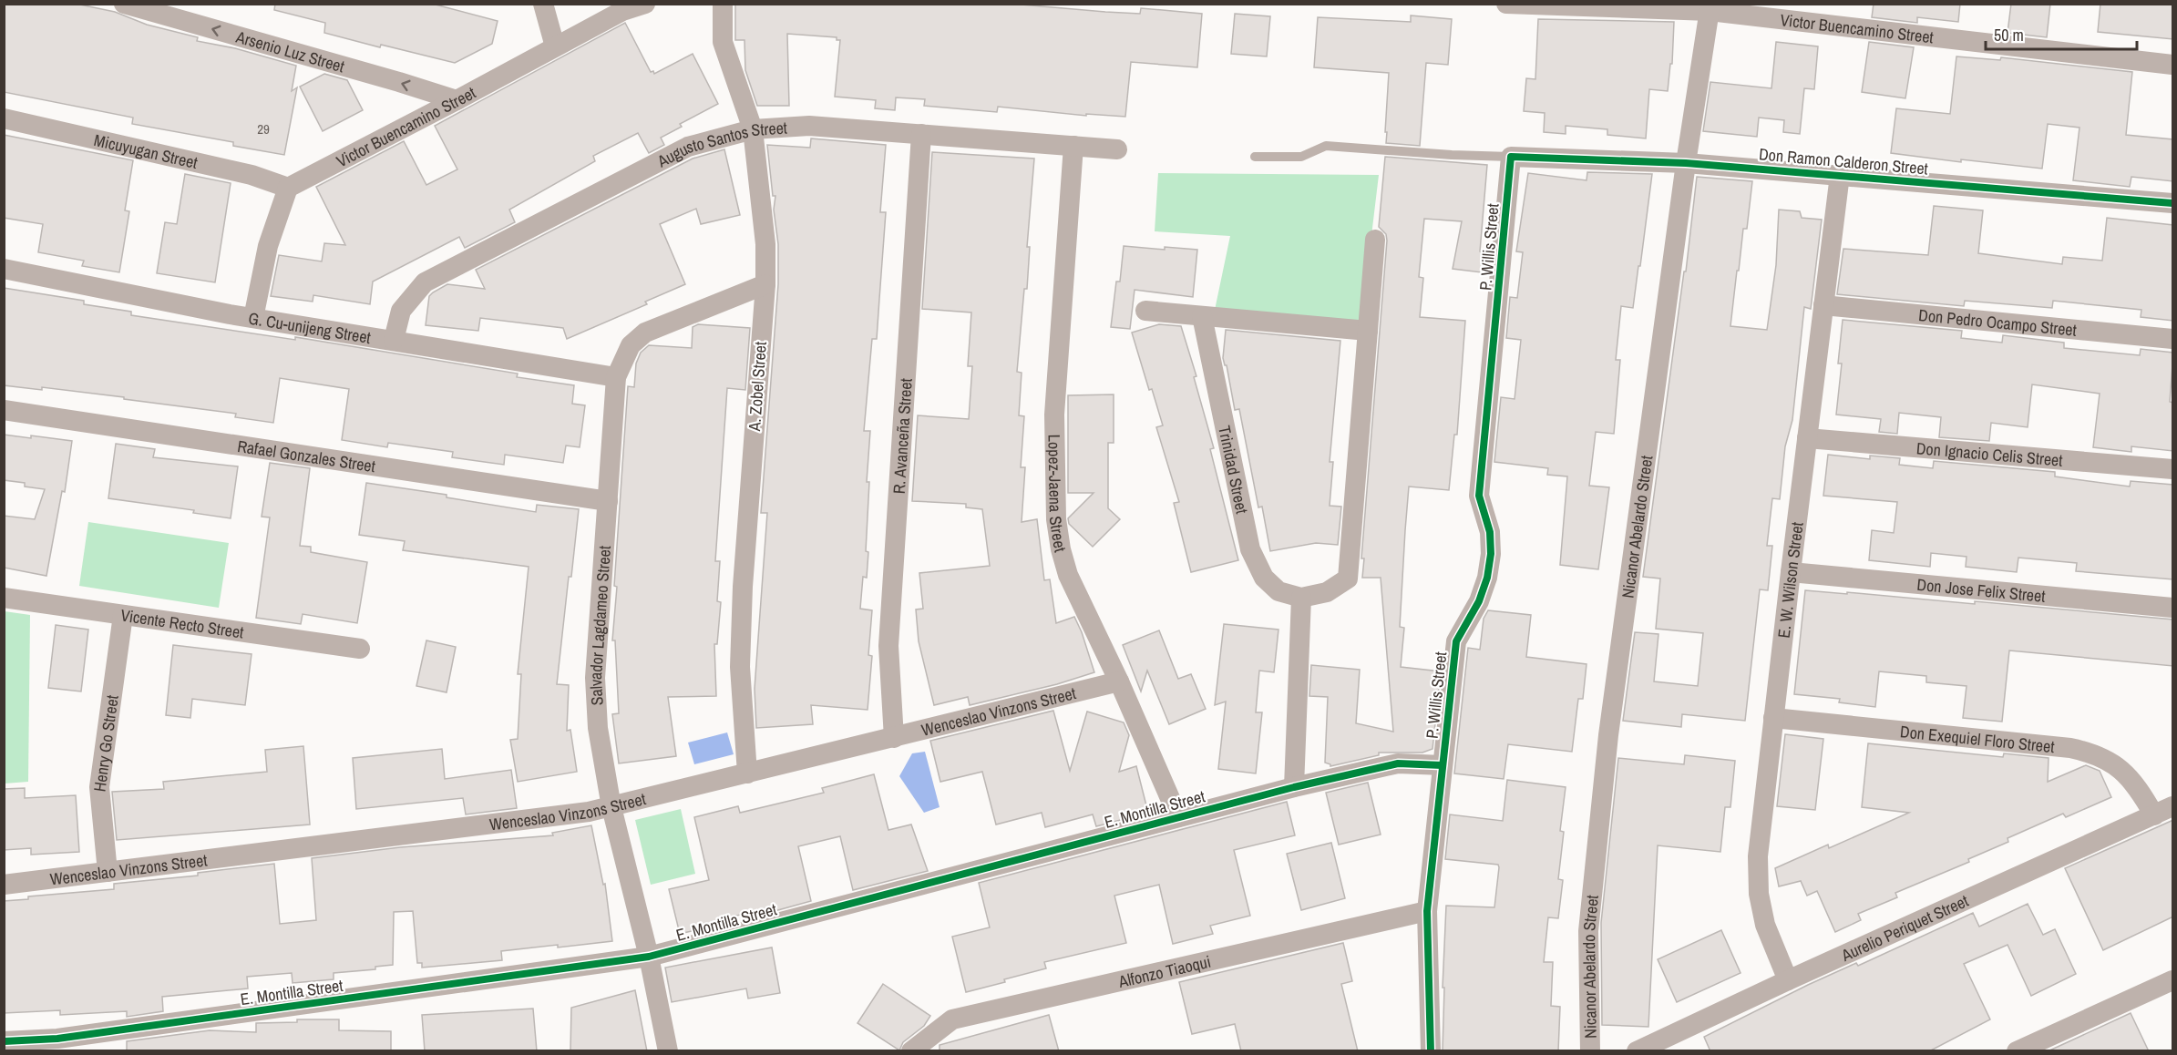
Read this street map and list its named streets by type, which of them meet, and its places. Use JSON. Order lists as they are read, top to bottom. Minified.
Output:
{"streets":{"street":["Victor Buencamino Street","Arsenio Luz Street","Augusto Santos Street","Micuyugan Street","Don Ramon Calderon Street","P. Willis Street","Don Pedro Ocampo Street","G. Cu-unijeng Street","A. Zobel Street","R. Avanceña Street","Don Ignacio Celis Street","Rafael Gonzales Street","Trinidad Street","Lopez-Jaena Street","Nicanor Abelardo Street","E. W. Wilson Street","Don Jose Felix Street","Vicente Recto Street","Salvador Lagdameo Street","Wenceslao Vinzons Street","Don Exequiel Floro Street","Henry Go Street","E. Montilla Street","Aurelio Periquet Street","Alfonzo Tiaoqui"]},"crossings":[["Victor Buencamino Street","Arsenio Luz Street"],["Victor Buencamino Street","Micuyugan Street"],["Victor Buencamino Street","Nicanor Abelardo Street"],["Augusto Santos Street","G. Cu-unijeng Street"],["Augusto Santos Street","A. Zobel Street"],["Augusto Santos Street","R. Avanceña Street"],["Augusto Santos Street","Lopez-Jaena Street"],["Don Ramon Calderon Street","P. Willis Street"],["Don Ramon Calderon Street","Nicanor Abelardo Street"],["Don Ramon Calderon Street","E. W. Wilson Street"],["P. Willis Street","E. Montilla Street"],["P. Willis Street","Alfonzo Tiaoqui"],["Don Pedro Ocampo Street","E. W. Wilson Street"],["G. Cu-unijeng Street","Salvador Lagdameo Street"],["A. Zobel Street","Salvador Lagdameo Street"],["A. Zobel Street","Wenceslao Vinzons Street"],["R. Avanceña Street","Wenceslao Vinzons Street"],["Don Ignacio Celis Street","E. W. Wilson Street"],["Rafael Gonzales Street","Salvador Lagdameo Street"],["Lopez-Jaena Street","Wenceslao Vinzons Street"],["Lopez-Jaena Street","E. Montilla Street"],["E. W. Wilson Street","Don Jose Felix Street"],["E. W. Wilson Street","Don Exequiel Floro Street"],["E. W. Wilson Street","Aurelio Periquet Street"],["Vicente Recto Street","Henry Go Street"],["Salvador Lagdameo Street","Wenceslao Vinzons Street"],["Salvador Lagdameo Street","E. Montilla Street"],["Wenceslao Vinzons Street","Henry Go Street"],["Don Exequiel Floro Street","Aurelio Periquet Street"]],"one_way":["Arsenio Luz Street"],"house_numbers":["29"],"scale_bar":"50 m"}
